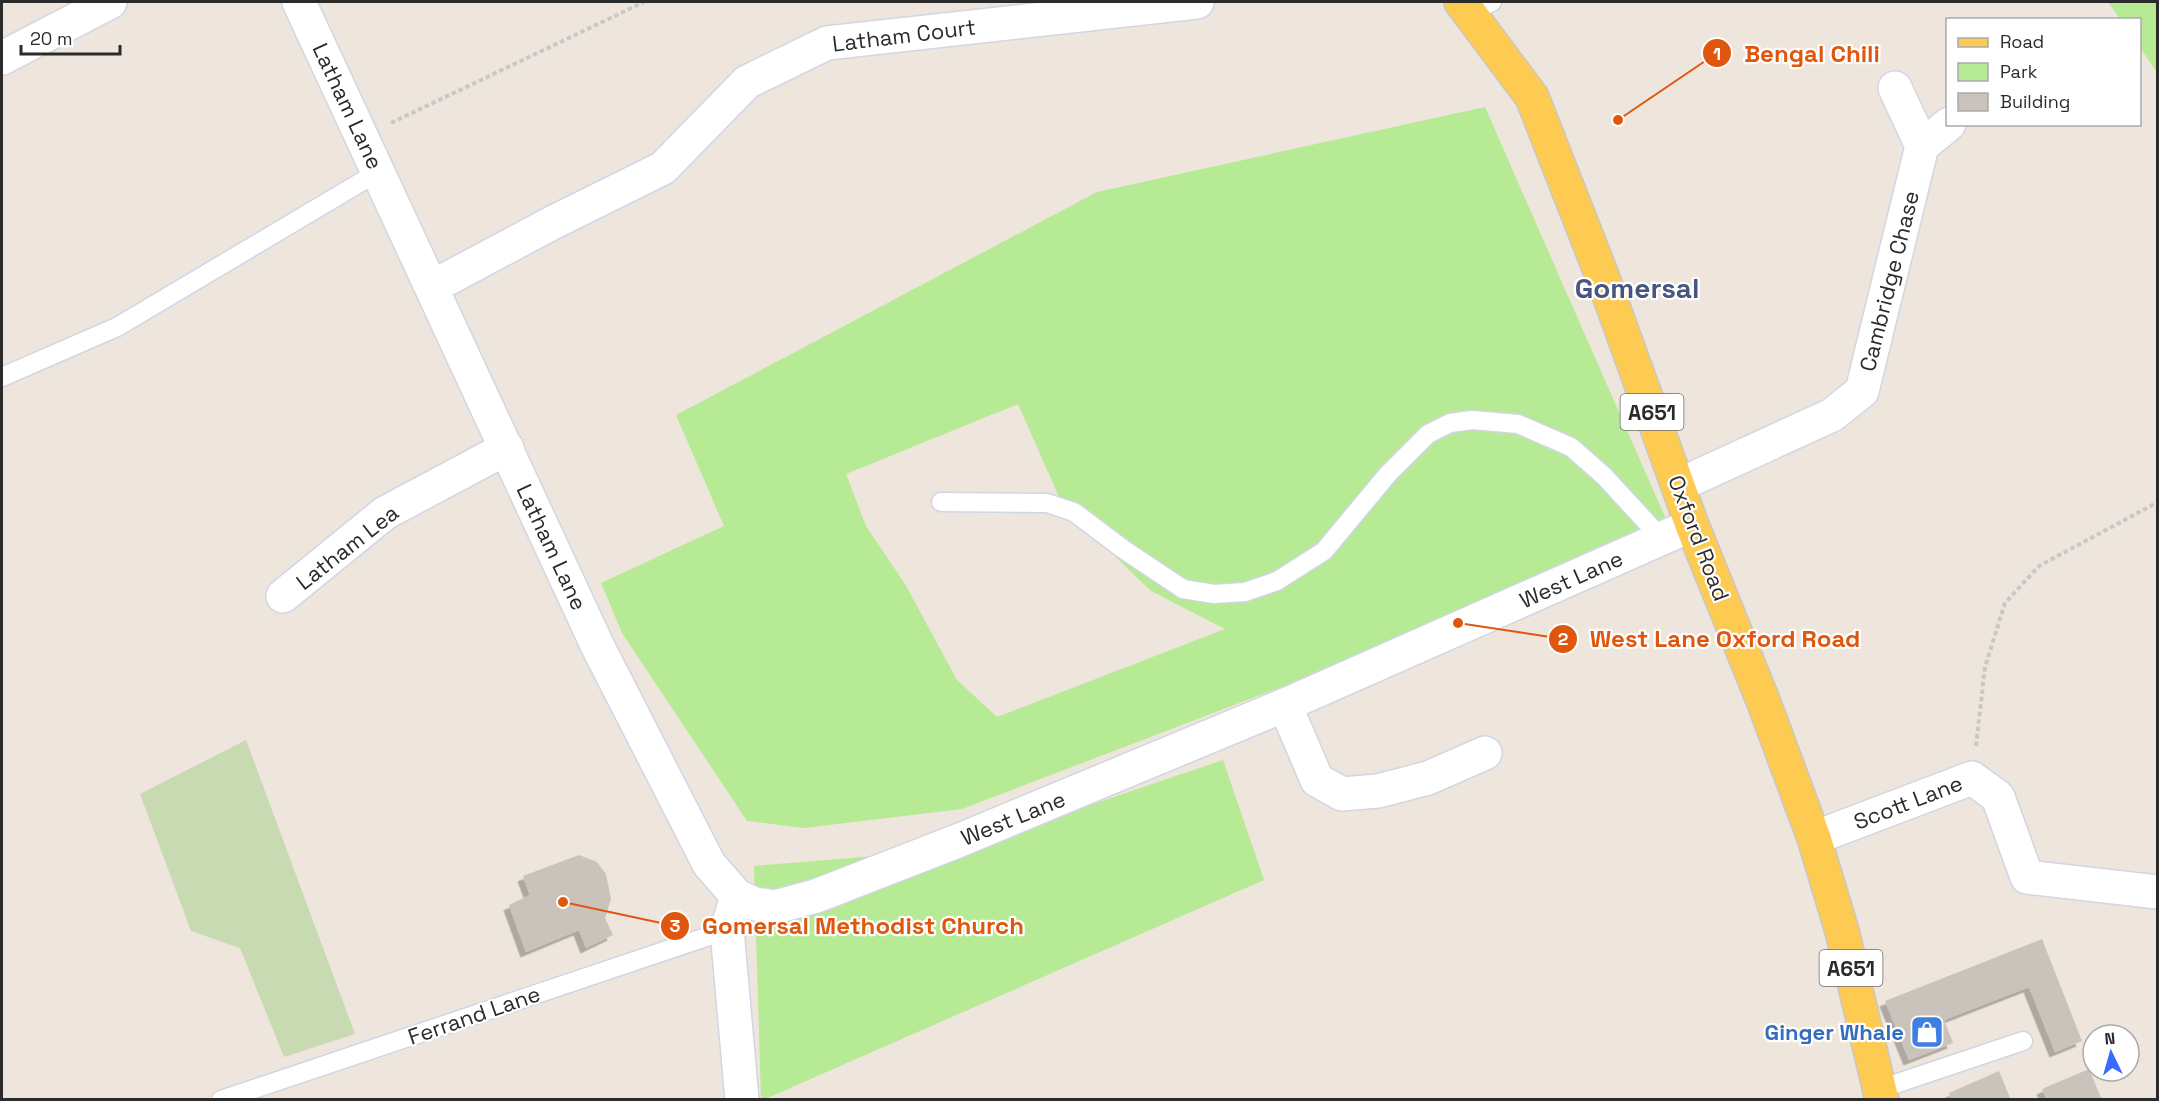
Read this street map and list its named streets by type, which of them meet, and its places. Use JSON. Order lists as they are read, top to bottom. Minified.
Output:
{"streets":{"main road":["A651","Oxford Road"],"street":["Latham Court","Latham Lane","Cambridge Chase","Latham Lea","West Lane","Scott Lane"],"lane":["Ferrand Lane"]},"crossings":[["Latham Court","Latham Lane"],["Latham Lane","Latham Lea"],["Latham Lane","West Lane"],["Cambridge Chase","Oxford Road"],["Oxford Road","West Lane"],["Oxford Road","Scott Lane"]],"districts":["Gomersal"],"places":{"other":["Bengal Chili","West Lane Oxford Road","Gomersal Methodist Church"],"shop":["Ginger Whale"]},"legend":["Road","Park","Building"],"scale_bar":"20 m","north":"top"}
